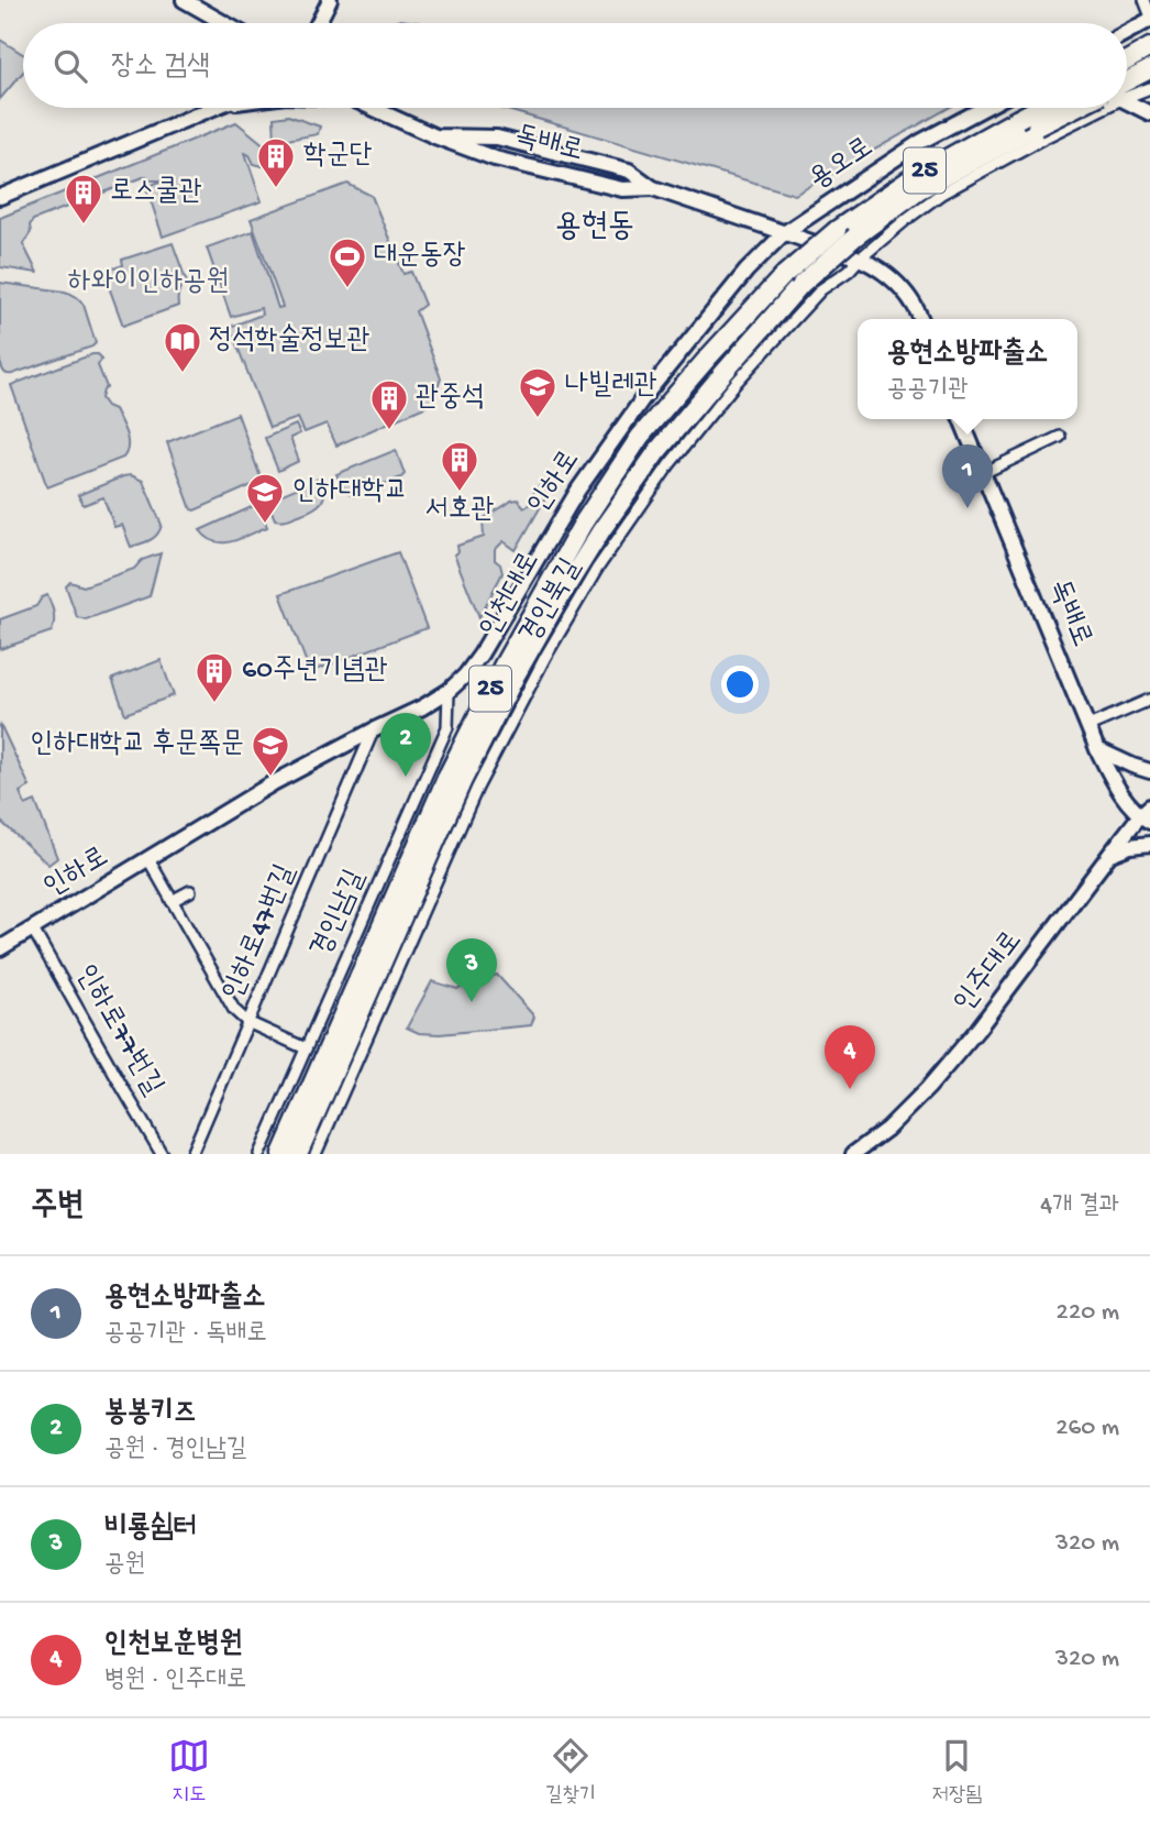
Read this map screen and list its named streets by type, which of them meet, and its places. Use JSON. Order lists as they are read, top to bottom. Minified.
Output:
{"streets":{"highway":["25","인천대로"],"main road":["독배로","용오로","인하로","인주대로"],"street":["경인북길","경인남길","인하로47번길","인하로77번길"]},"crossings":[["독배로","용오로"],["독배로","인하로"],["독배로","경인북길"],["독배로","인주대로"],["용오로","인하로"],["인하로","경인남길"],["인하로","인하로47번길"],["인하로","인하로77번길"]],"districts":["용현동"],"parks":["하와이인하공원"],"places":{"building":["학군단","로스쿨관","관중석","서호관","60주년기념관"],"sports":["대운동장"],"library":["정석학술정보관"],"school or university":["나빌레관","인하대학교","인하대학교 후문쪽문"]},"page":{"search":"장소 검색","popup":["용현소방파출소","공공기관"],"pins":["1","2","3","4"],"heading":["주변","4개 결과"],"list":[{"mark":"1","name":"용현소방파출소","note":"공공기관 · 독배로","value":"220 m"},{"mark":"2","name":"봉봉키즈","note":"공원 · 경인남길","value":"260 m"},{"mark":"3","name":"비룡쉼터","note":"공원","value":"320 m"},{"mark":"4","name":"인천보훈병원","note":"병원 · 인주대로","value":"320 m"}],"nav":["지도","길찾기","저장됨"]}}
